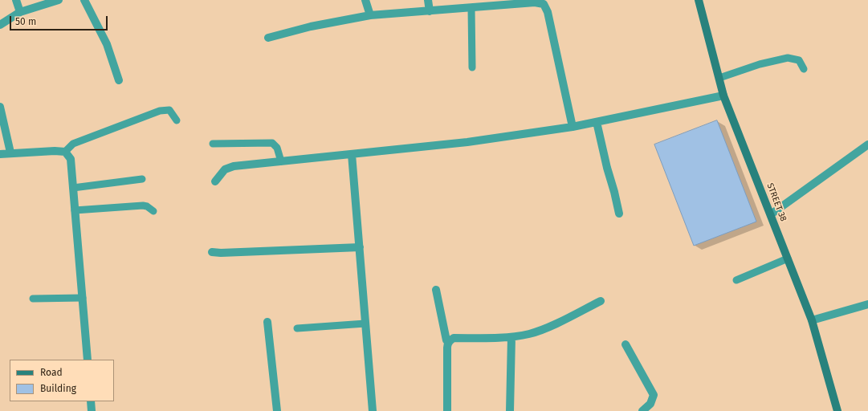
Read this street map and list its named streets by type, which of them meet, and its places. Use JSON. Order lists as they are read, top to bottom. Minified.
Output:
{"streets":{"street":["STREET 38"]},"legend":["Road","Building"],"scale_bar":"50 m"}
